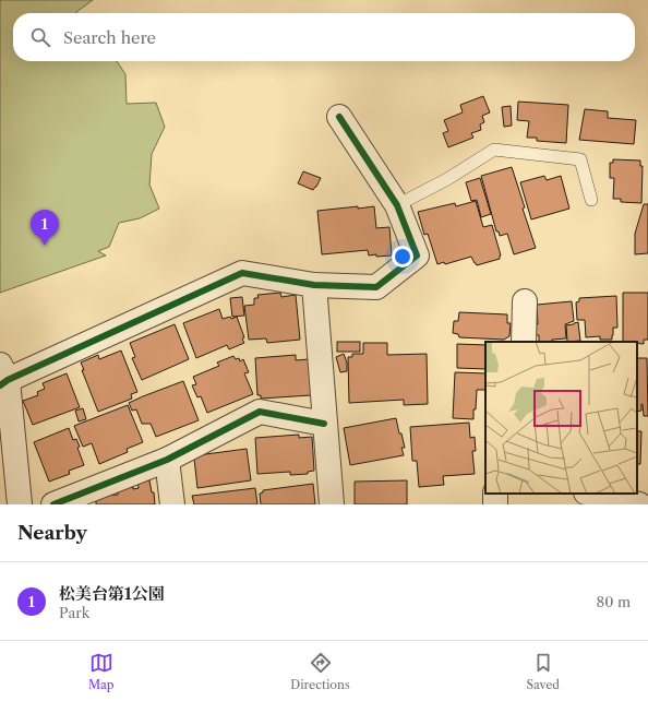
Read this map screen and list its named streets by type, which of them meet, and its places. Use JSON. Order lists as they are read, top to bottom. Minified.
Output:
{"page":{"search":"Search here","pins":"1","heading":"Nearby","list":[{"mark":"1","name":"松美台第1公園","note":"Park","value":"80 m"}],"nav":["Map","Directions","Saved"]}}
